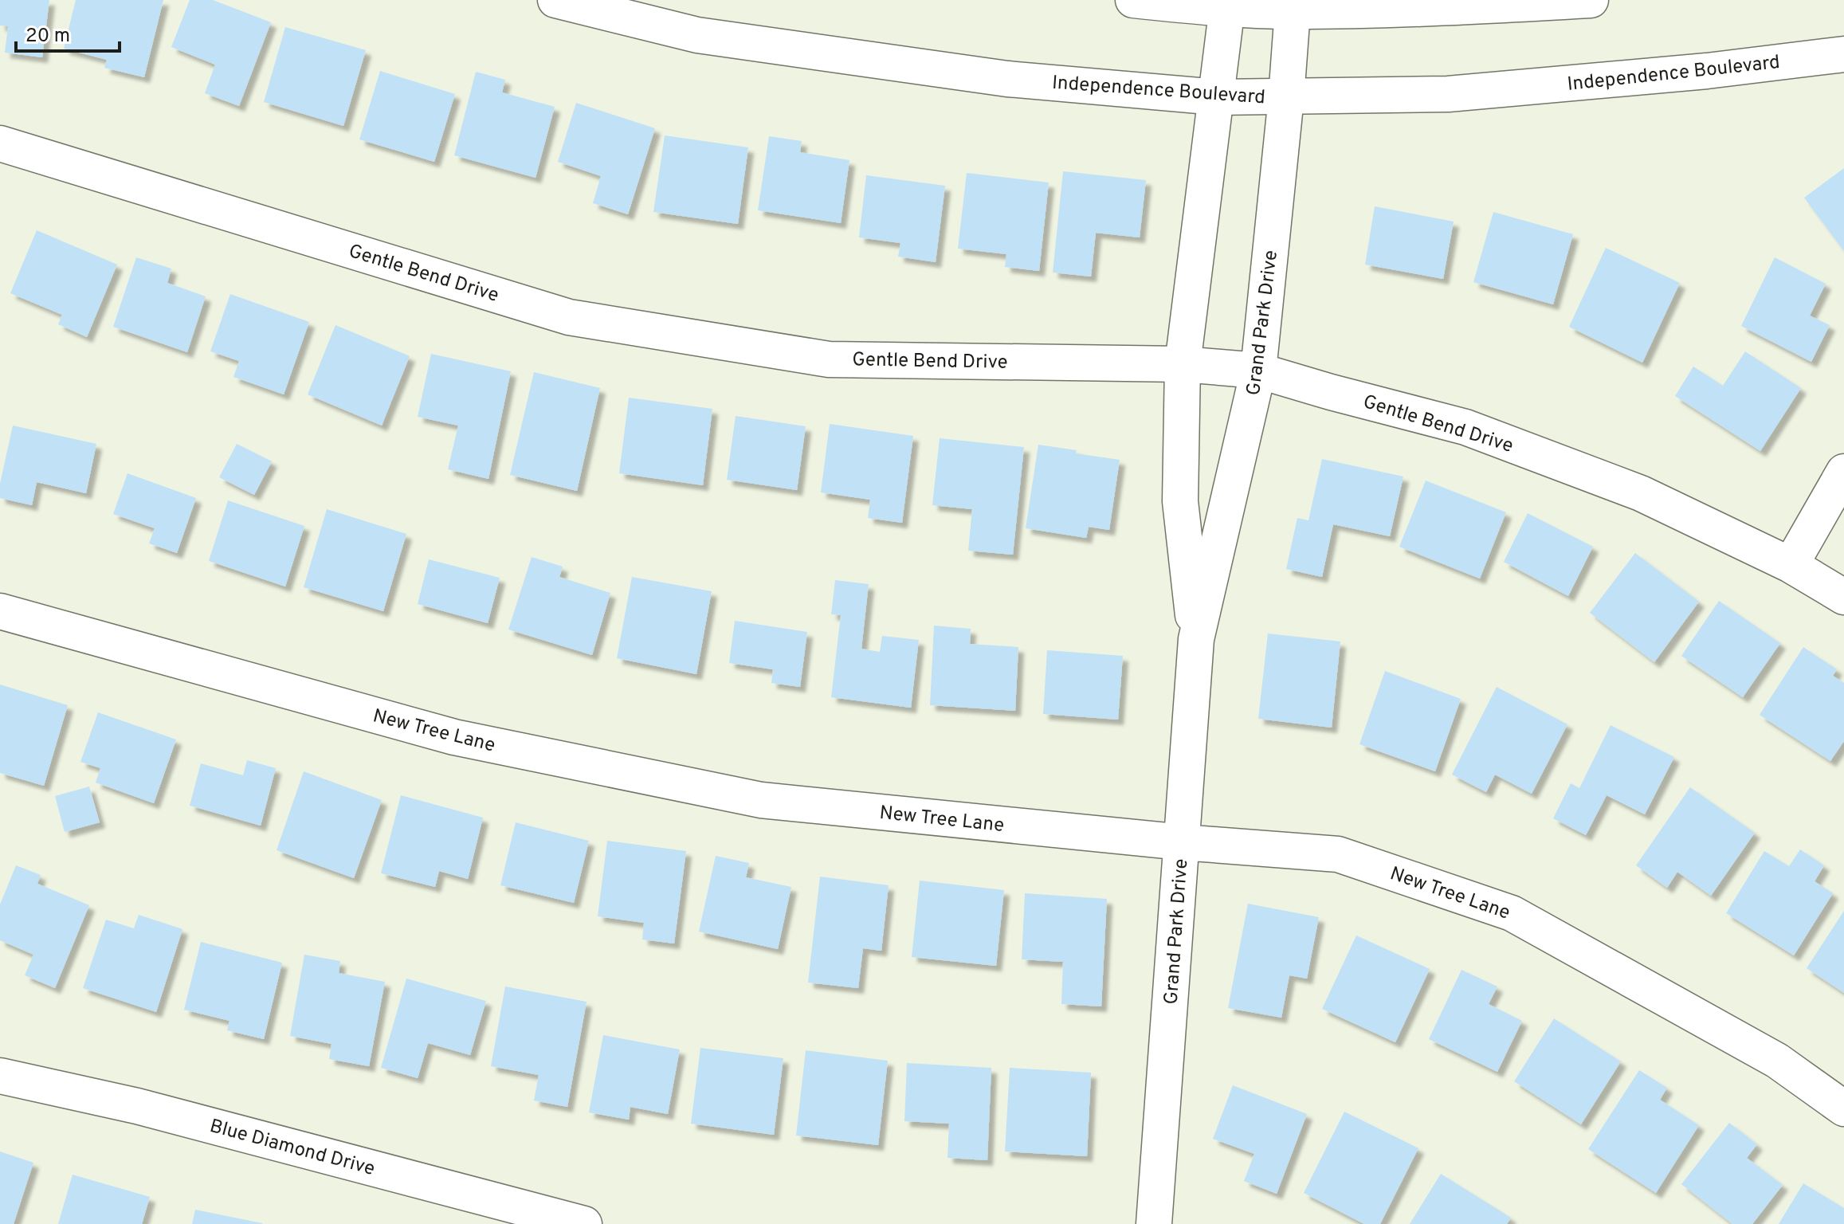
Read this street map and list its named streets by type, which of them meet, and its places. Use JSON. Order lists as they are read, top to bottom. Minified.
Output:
{"streets":{"street":["Independence Boulevard","Gentle Bend Drive","Grand Park Drive","New Tree Lane","Blue Diamond Drive"]},"crossings":[["Independence Boulevard","Grand Park Drive"],["Gentle Bend Drive","Grand Park Drive"],["Grand Park Drive","New Tree Lane"]],"scale_bar":"20 m"}
